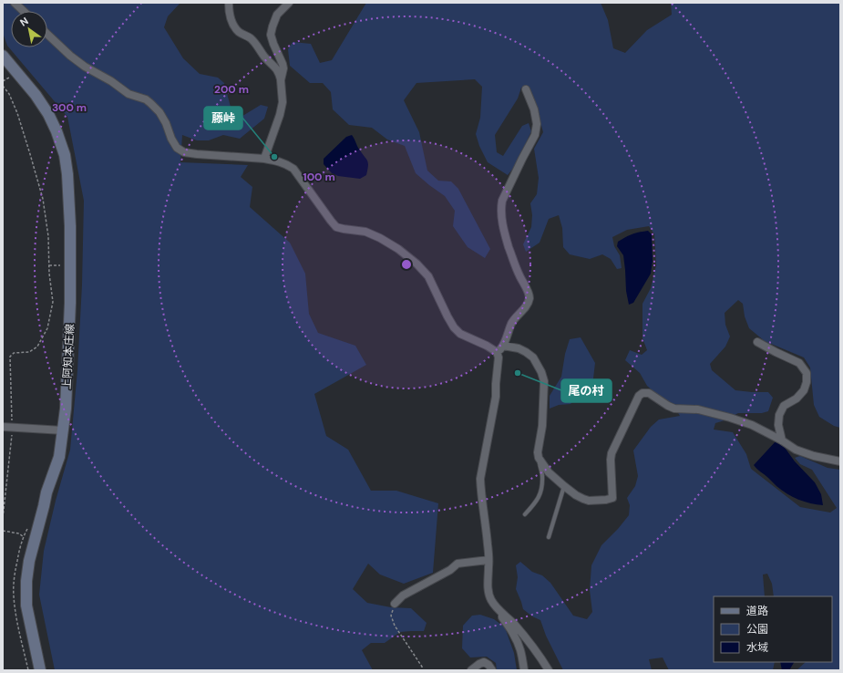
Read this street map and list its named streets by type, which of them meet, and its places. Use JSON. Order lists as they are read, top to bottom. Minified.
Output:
{"streets":{"main road":["上阿知本庄線"]},"places":["藤峠","尾の村"],"legend":["道路","公園","水域"],"north":"top left","rings":["200 m","300 m","100 m"]}
